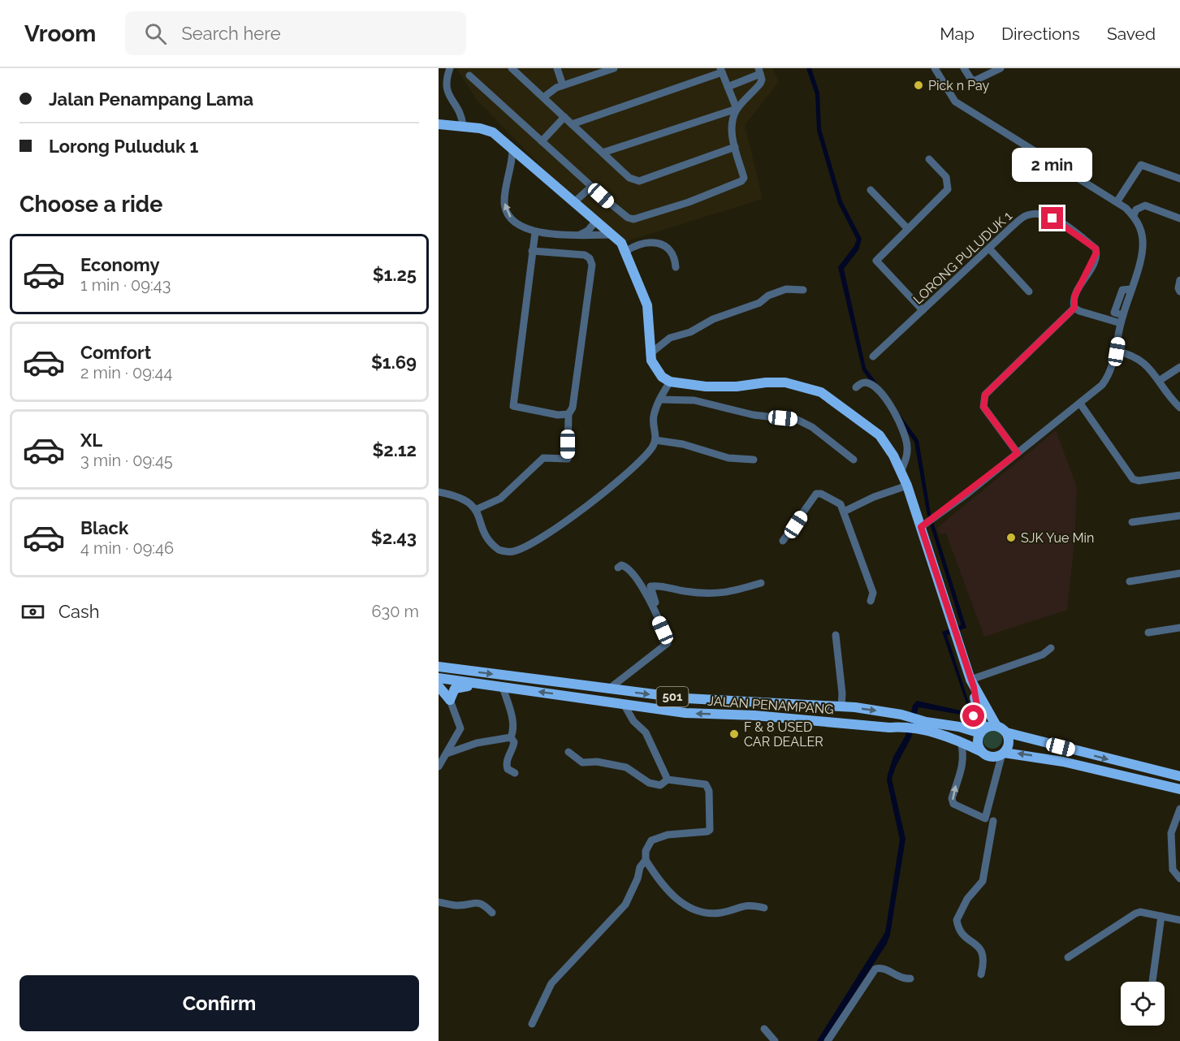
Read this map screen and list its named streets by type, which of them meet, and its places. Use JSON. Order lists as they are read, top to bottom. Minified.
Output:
{"streets":{"main road":["501","JALAN PENAMPANG"],"street":["LORONG PULUDUK 1"]},"places":["Pick n Pay","SJK Yue Min","F & 8 USED CAR DEALER"],"page":{"header":"Vroom","search":"Search here","nav":["Map","Directions","Saved"],"banner":["Jalan Penampang Lama","Lorong Puluduk 1"],"bubble":"2 min","heading":"Choose a ride","list":[{"name":"Economy","note":"1 min · 09:43","value":"$1.25"},{"name":"Comfort","note":"2 min · 09:44","value":"$1.69"},{"name":"XL","note":"3 min · 09:45","value":"$2.12"},{"name":"Black","note":"4 min · 09:46","value":"$2.43"}],"pay":["Cash","630 m"],"buttons":"Confirm"}}
